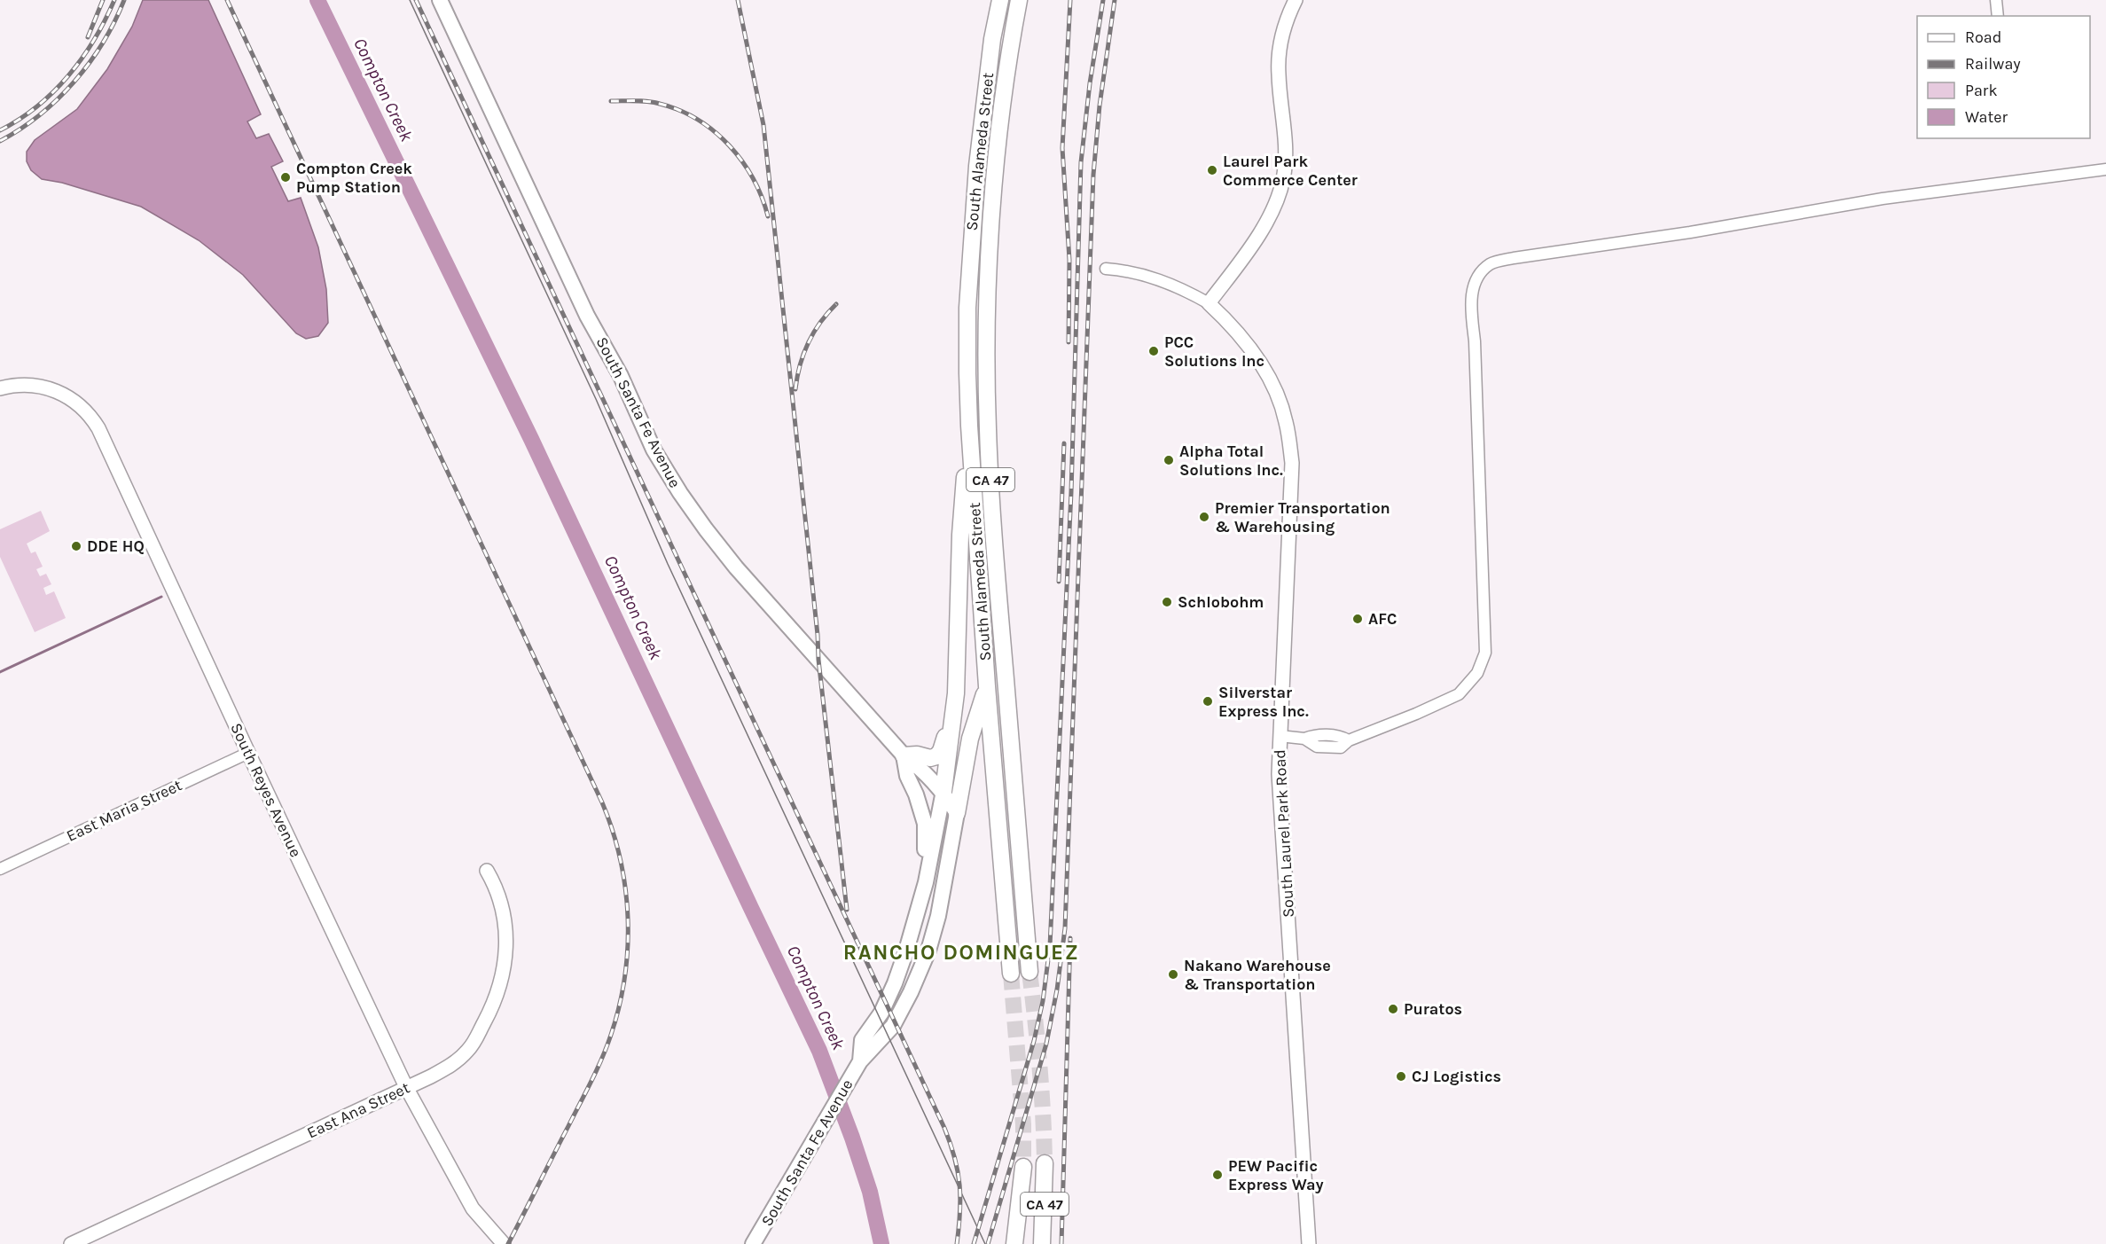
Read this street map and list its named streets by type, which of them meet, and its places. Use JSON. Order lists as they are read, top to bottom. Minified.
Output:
{"streets":{"main road":["South Alameda Street","South Santa Fe Avenue","CA 47"],"street":["South Reyes Avenue","East Maria Street","South Laurel Park Road","East Ana Street"]},"crossings":[["South Reyes Avenue","East Maria Street"],["South Reyes Avenue","East Ana Street"]],"districts":["RANCHO DOMINGUEZ"],"water":["Compton Creek"],"places":["Laurel Park Commerce Center","Compton Creek Pump Station","PCC Solutions Inc","Alpha Total Solutions Inc.","Premier Transportation & Warehousing","DDE HQ","Schlobohm","AFC","Silverstar Express Inc.","Nakano Warehouse & Transportation","Puratos","CJ Logistics","PEW Pacific Express Way"],"legend":["Road","Railway","Park","Water"]}
